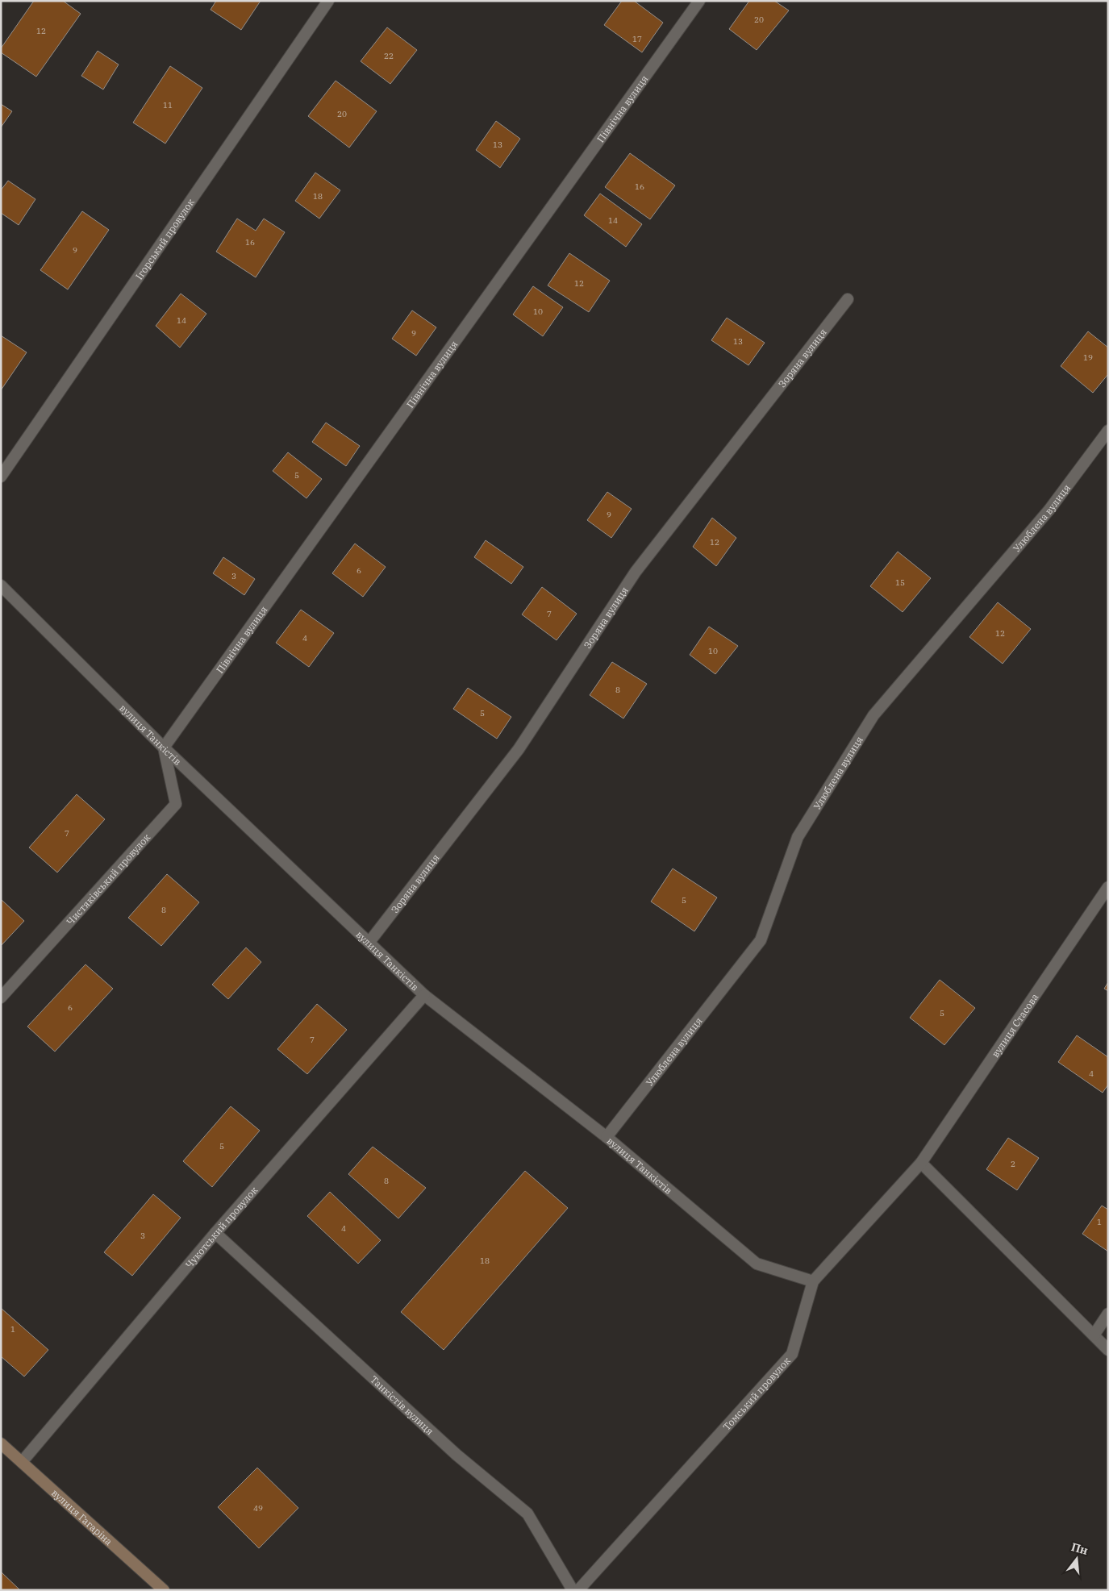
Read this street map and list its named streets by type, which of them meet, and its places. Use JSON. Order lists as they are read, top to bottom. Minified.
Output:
{"streets":{"main road":["вулиця Гагаріна"],"street":["Північна вулиця","Ігорський провулок","Зоряна вулиця","Улюблена вулиця","вулиця Танкістів","Чистяківський провулок","вулиця Стасова","Чукотський провулок","Томський провулок","Танкістів вулиця"]},"crossings":[["Північна вулиця","вулиця Танкістів"],["Північна вулиця","Чистяківський провулок"],["Зоряна вулиця","вулиця Танкістів"],["Улюблена вулиця","вулиця Танкістів"],["вулиця Танкістів","Чистяківський провулок"],["вулиця Танкістів","Чукотський провулок"],["вулиця Танкістів","Томський провулок"],["вулиця Стасова","Томський провулок"],["Чукотський провулок","Танкістів вулиця"],["Чукотський провулок","вулиця Гагаріна"]],"house_numbers":["20","12","17","22","11","20","13","16","18","14","16","9","12","10","14","9","13","19","5","9","12","6","3","15","7","12","4","10","8","5","7","5","8","6","5","7","4","5","2","8","1","4","3","18","1","49"],"north":"top"}
